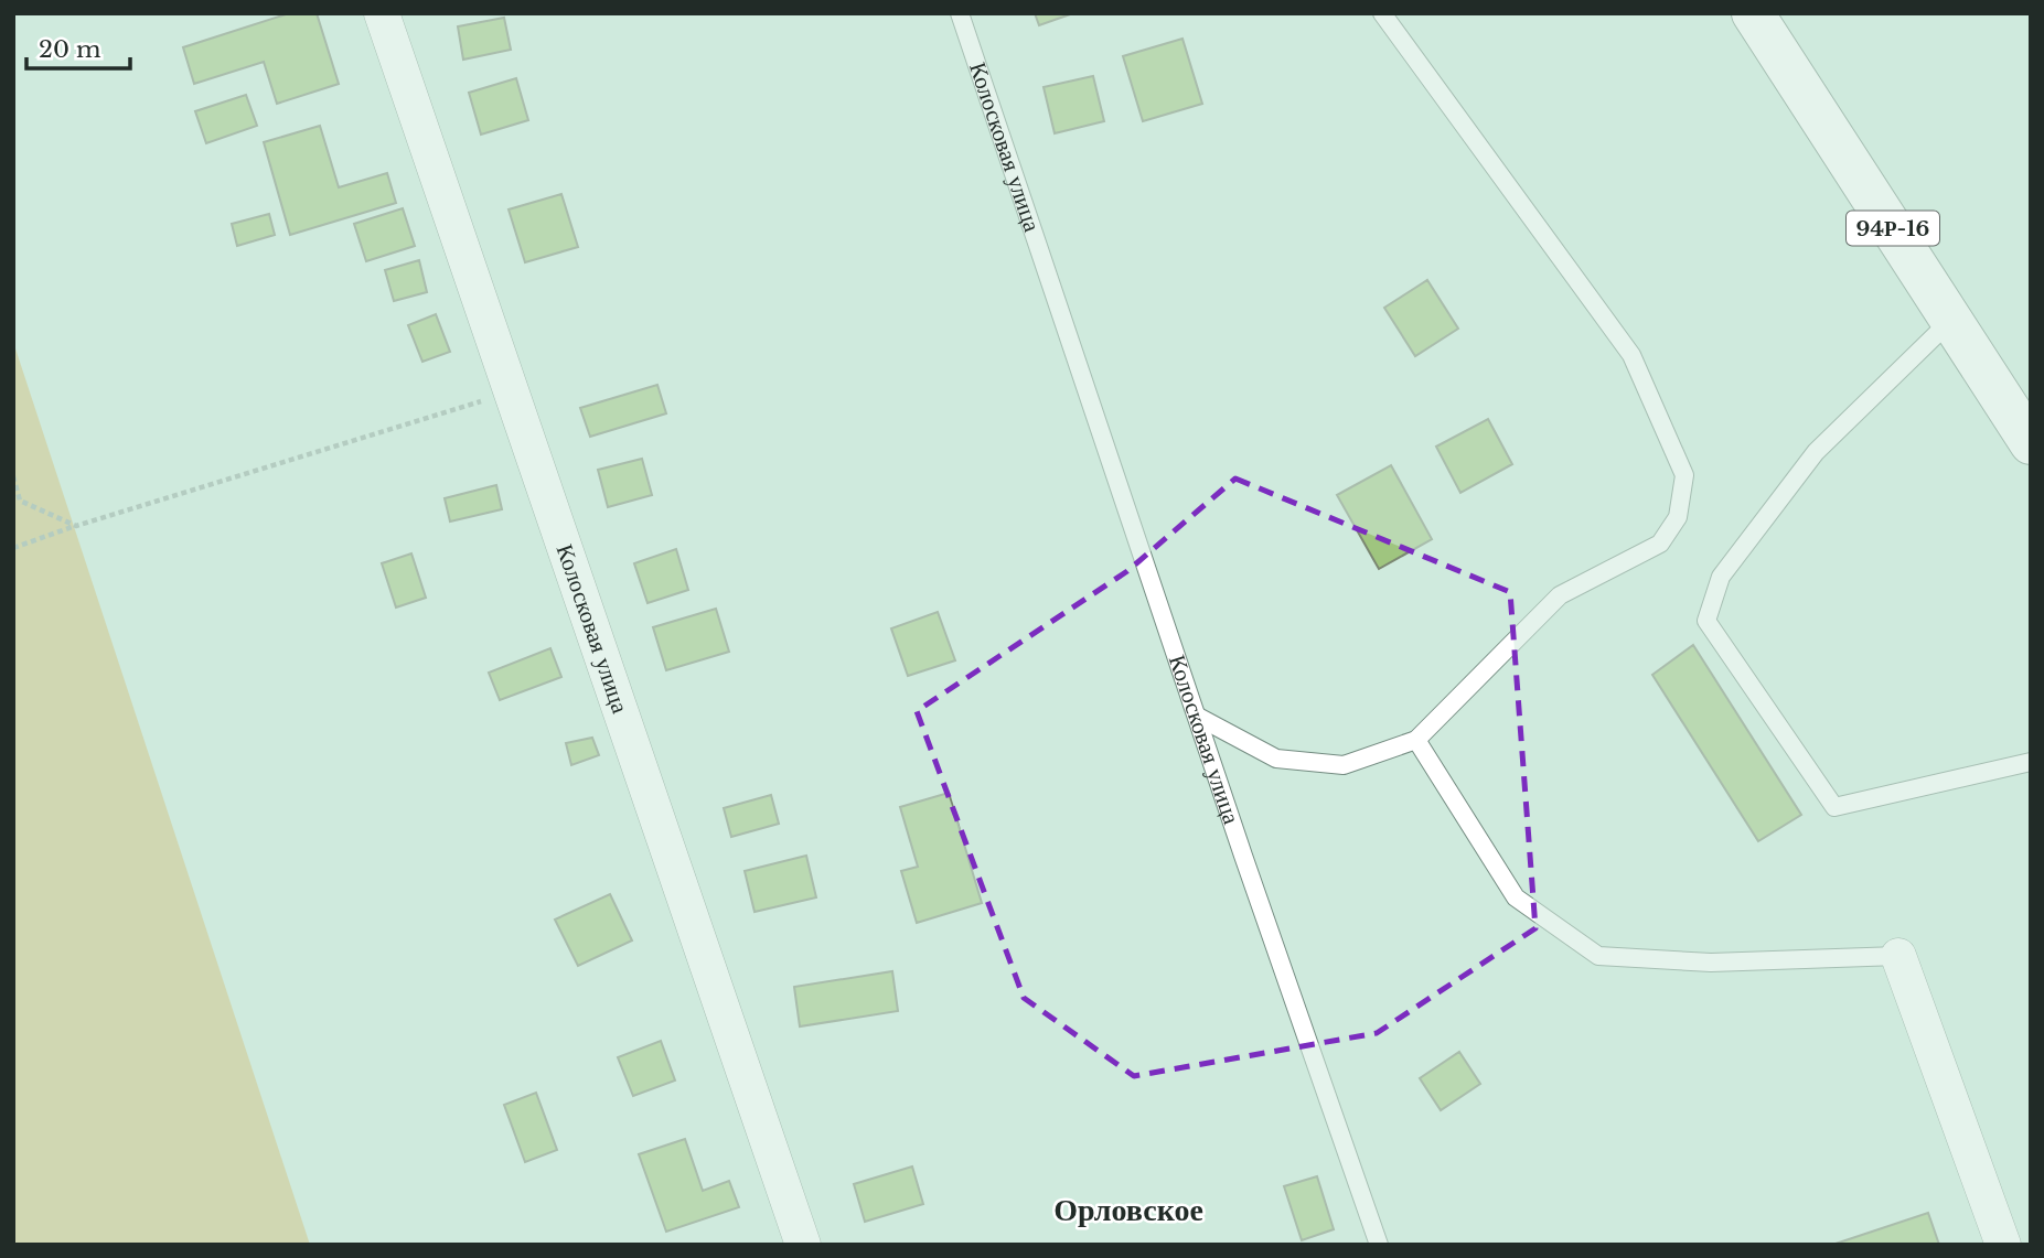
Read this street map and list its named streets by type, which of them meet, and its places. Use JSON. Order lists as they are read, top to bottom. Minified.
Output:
{"streets":{"main road":["94Р-16"],"street":["Колосковая улица"]},"districts":["Орловское"],"scale_bar":"20 m"}
